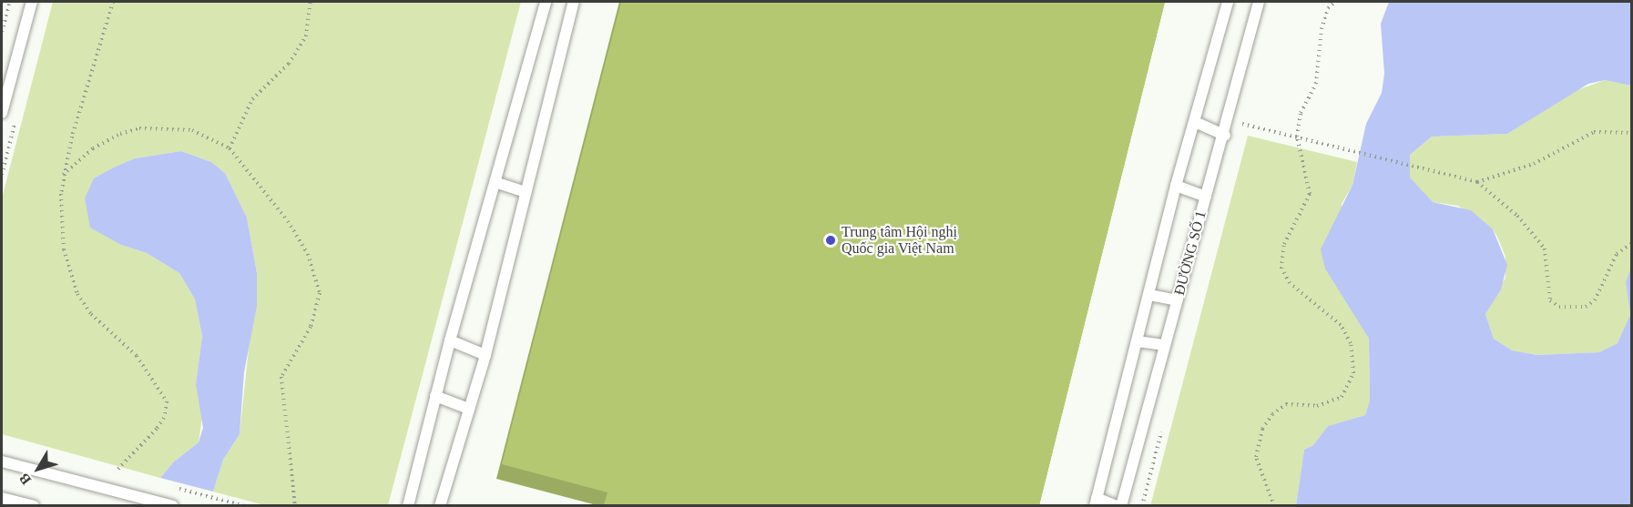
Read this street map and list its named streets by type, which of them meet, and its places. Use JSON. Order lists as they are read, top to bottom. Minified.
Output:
{"streets":{"lane":["ĐƯỜNG SỐ 1"]},"places":["Trung tâm Hội nghị Quốc gia Việt Nam"],"north":"bottom left"}
